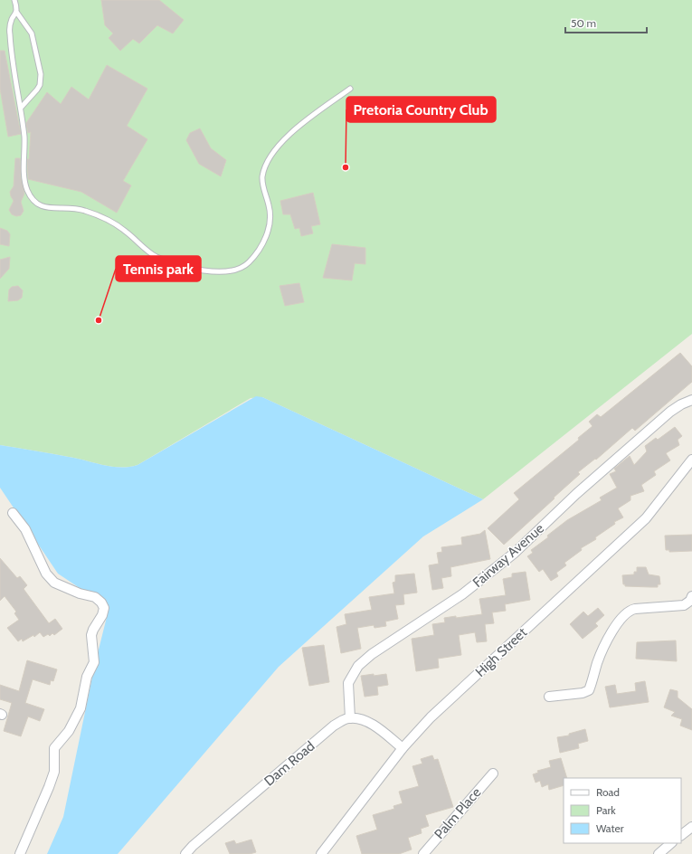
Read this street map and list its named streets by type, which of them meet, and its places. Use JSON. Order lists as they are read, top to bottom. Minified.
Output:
{"streets":{"street":["Fairway Avenue","High Street","Dam Road","Palm Place"]},"crossings":[["Fairway Avenue","Dam Road"]],"places":["Pretoria Country Club","Tennis park"],"legend":["Road","Park","Water"],"scale_bar":"50 m"}
